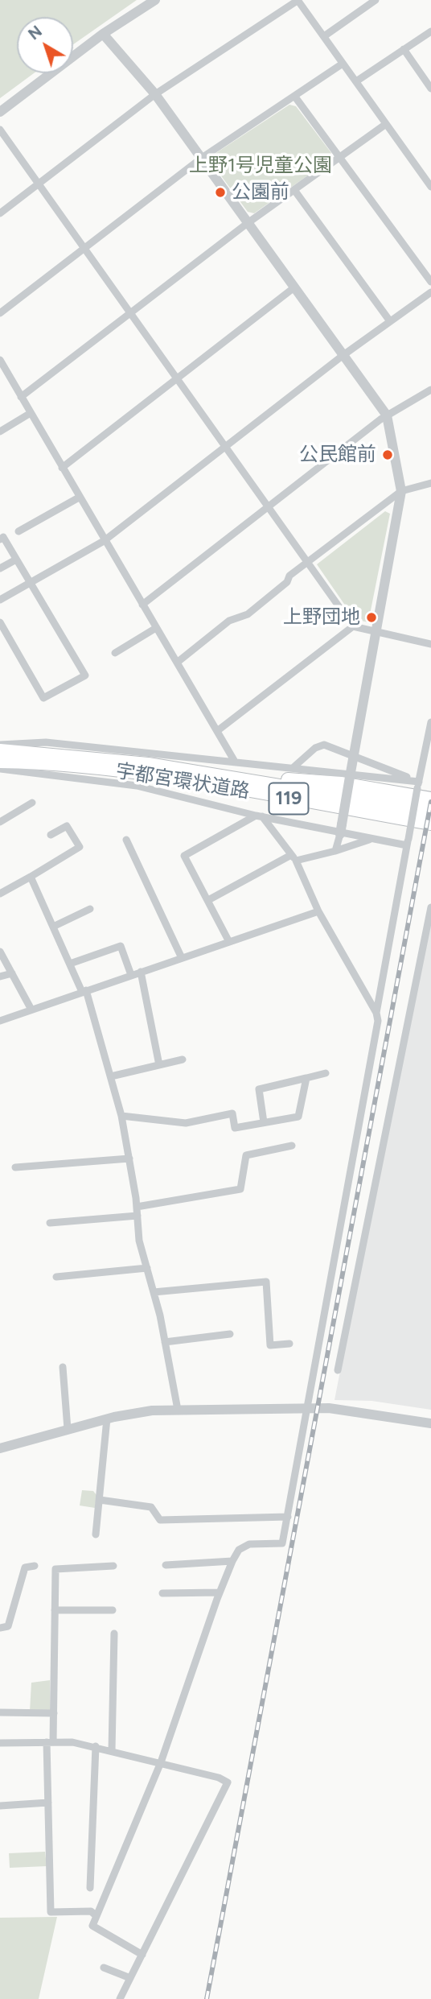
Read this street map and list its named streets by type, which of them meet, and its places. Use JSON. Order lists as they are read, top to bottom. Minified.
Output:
{"streets":{"highway":["宇都宮環状道路","119"]},"parks":["上野1号児童公園"],"places":["公園前","公民館前","上野団地"],"north":"top left"}
